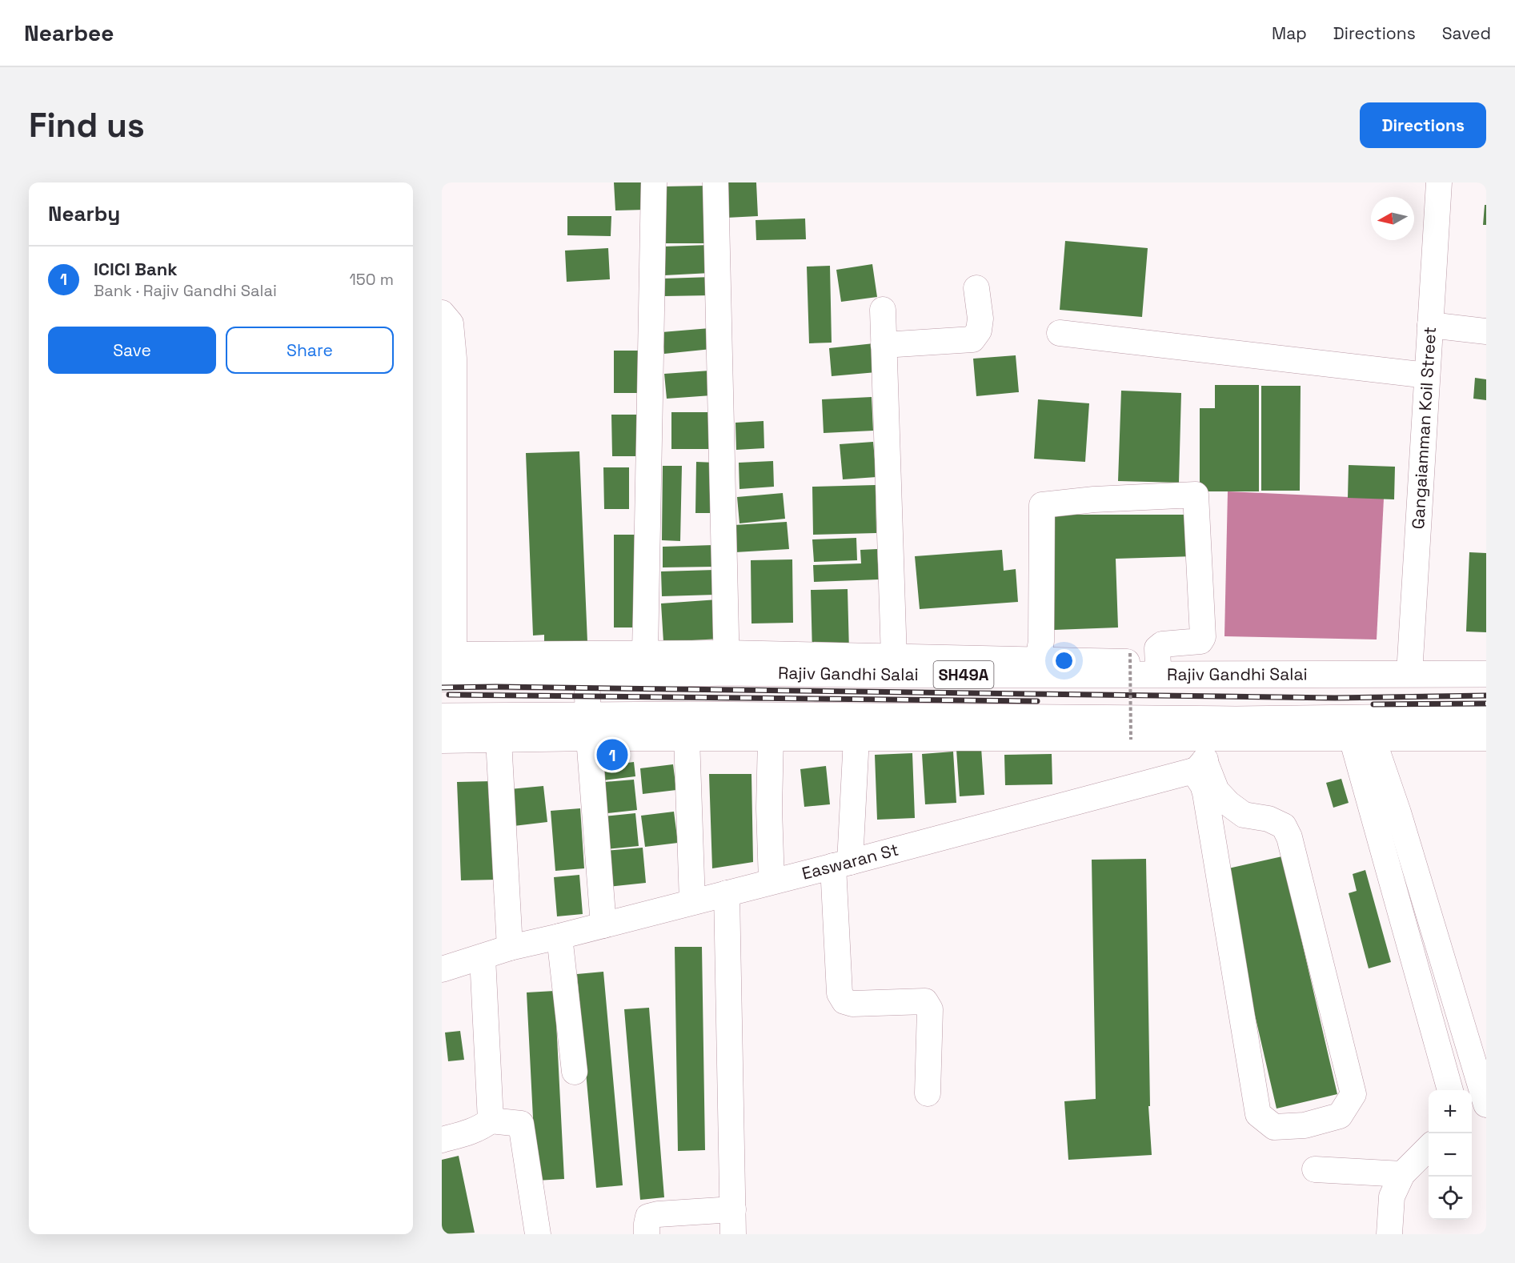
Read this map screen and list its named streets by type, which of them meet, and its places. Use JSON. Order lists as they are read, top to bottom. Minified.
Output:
{"streets":{"main road":["Rajiv Gandhi Salai","SH49A"],"street":["Gangaiamman Koil Street","Easwaran St"]},"crossings":[["Gangaiamman Koil Street","Rajiv Gandhi Salai"]],"north":"left","page":{"header":"Nearbee","nav":["Map","Directions","Saved"],"buttons":["Directions",["Save","Share"]],"title":"Find us","heading":"Nearby","list":[{"mark":"1","name":"ICICI Bank","note":"Bank · Rajiv Gandhi Salai","value":"150 m"}],"pins":"1","map_buttons":["+","−"]}}
